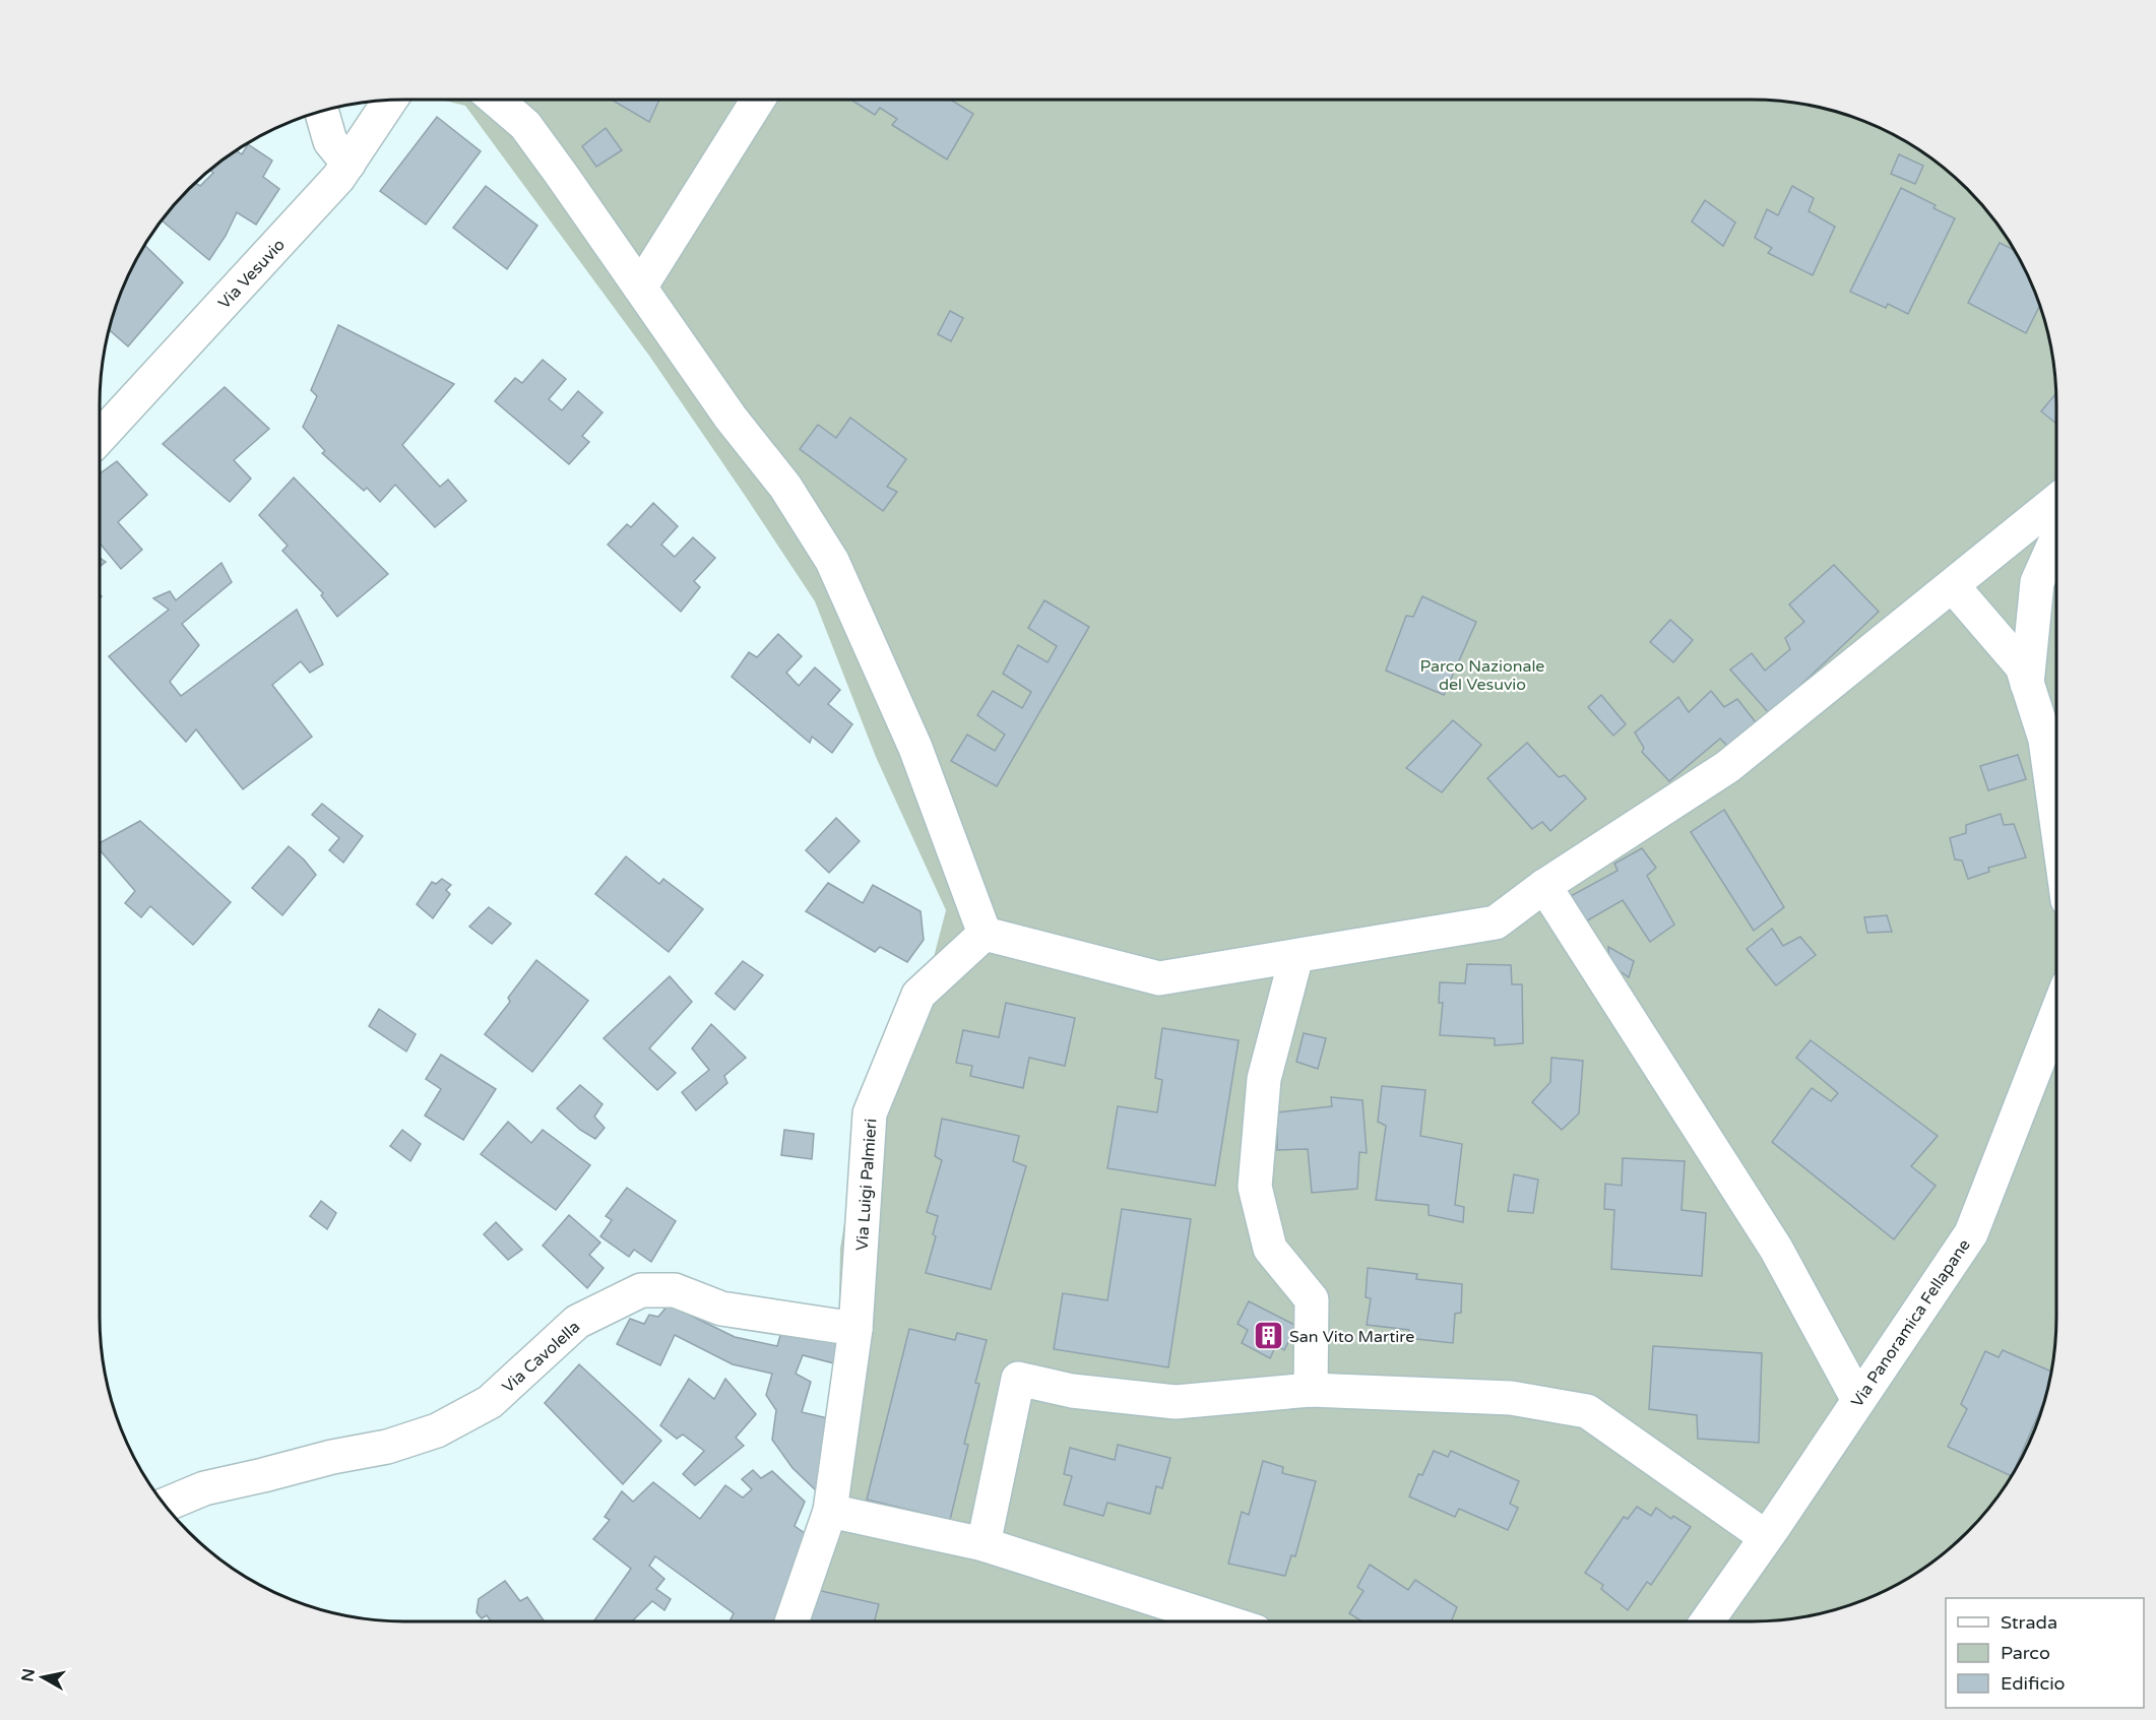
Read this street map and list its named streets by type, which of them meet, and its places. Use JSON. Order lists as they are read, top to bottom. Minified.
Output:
{"streets":{"street":["Via Vesuvio","Via Luigi Palmieri","Via Panoramica Fellapane","Via Cavolella"]},"crossings":[["Via Luigi Palmieri","Via Cavolella"]],"parks":["Parco Nazionale del Vesuvio"],"places":{"building":["San Vito Martire"]},"legend":["Strada","Parco","Edificio"],"north":"left"}
